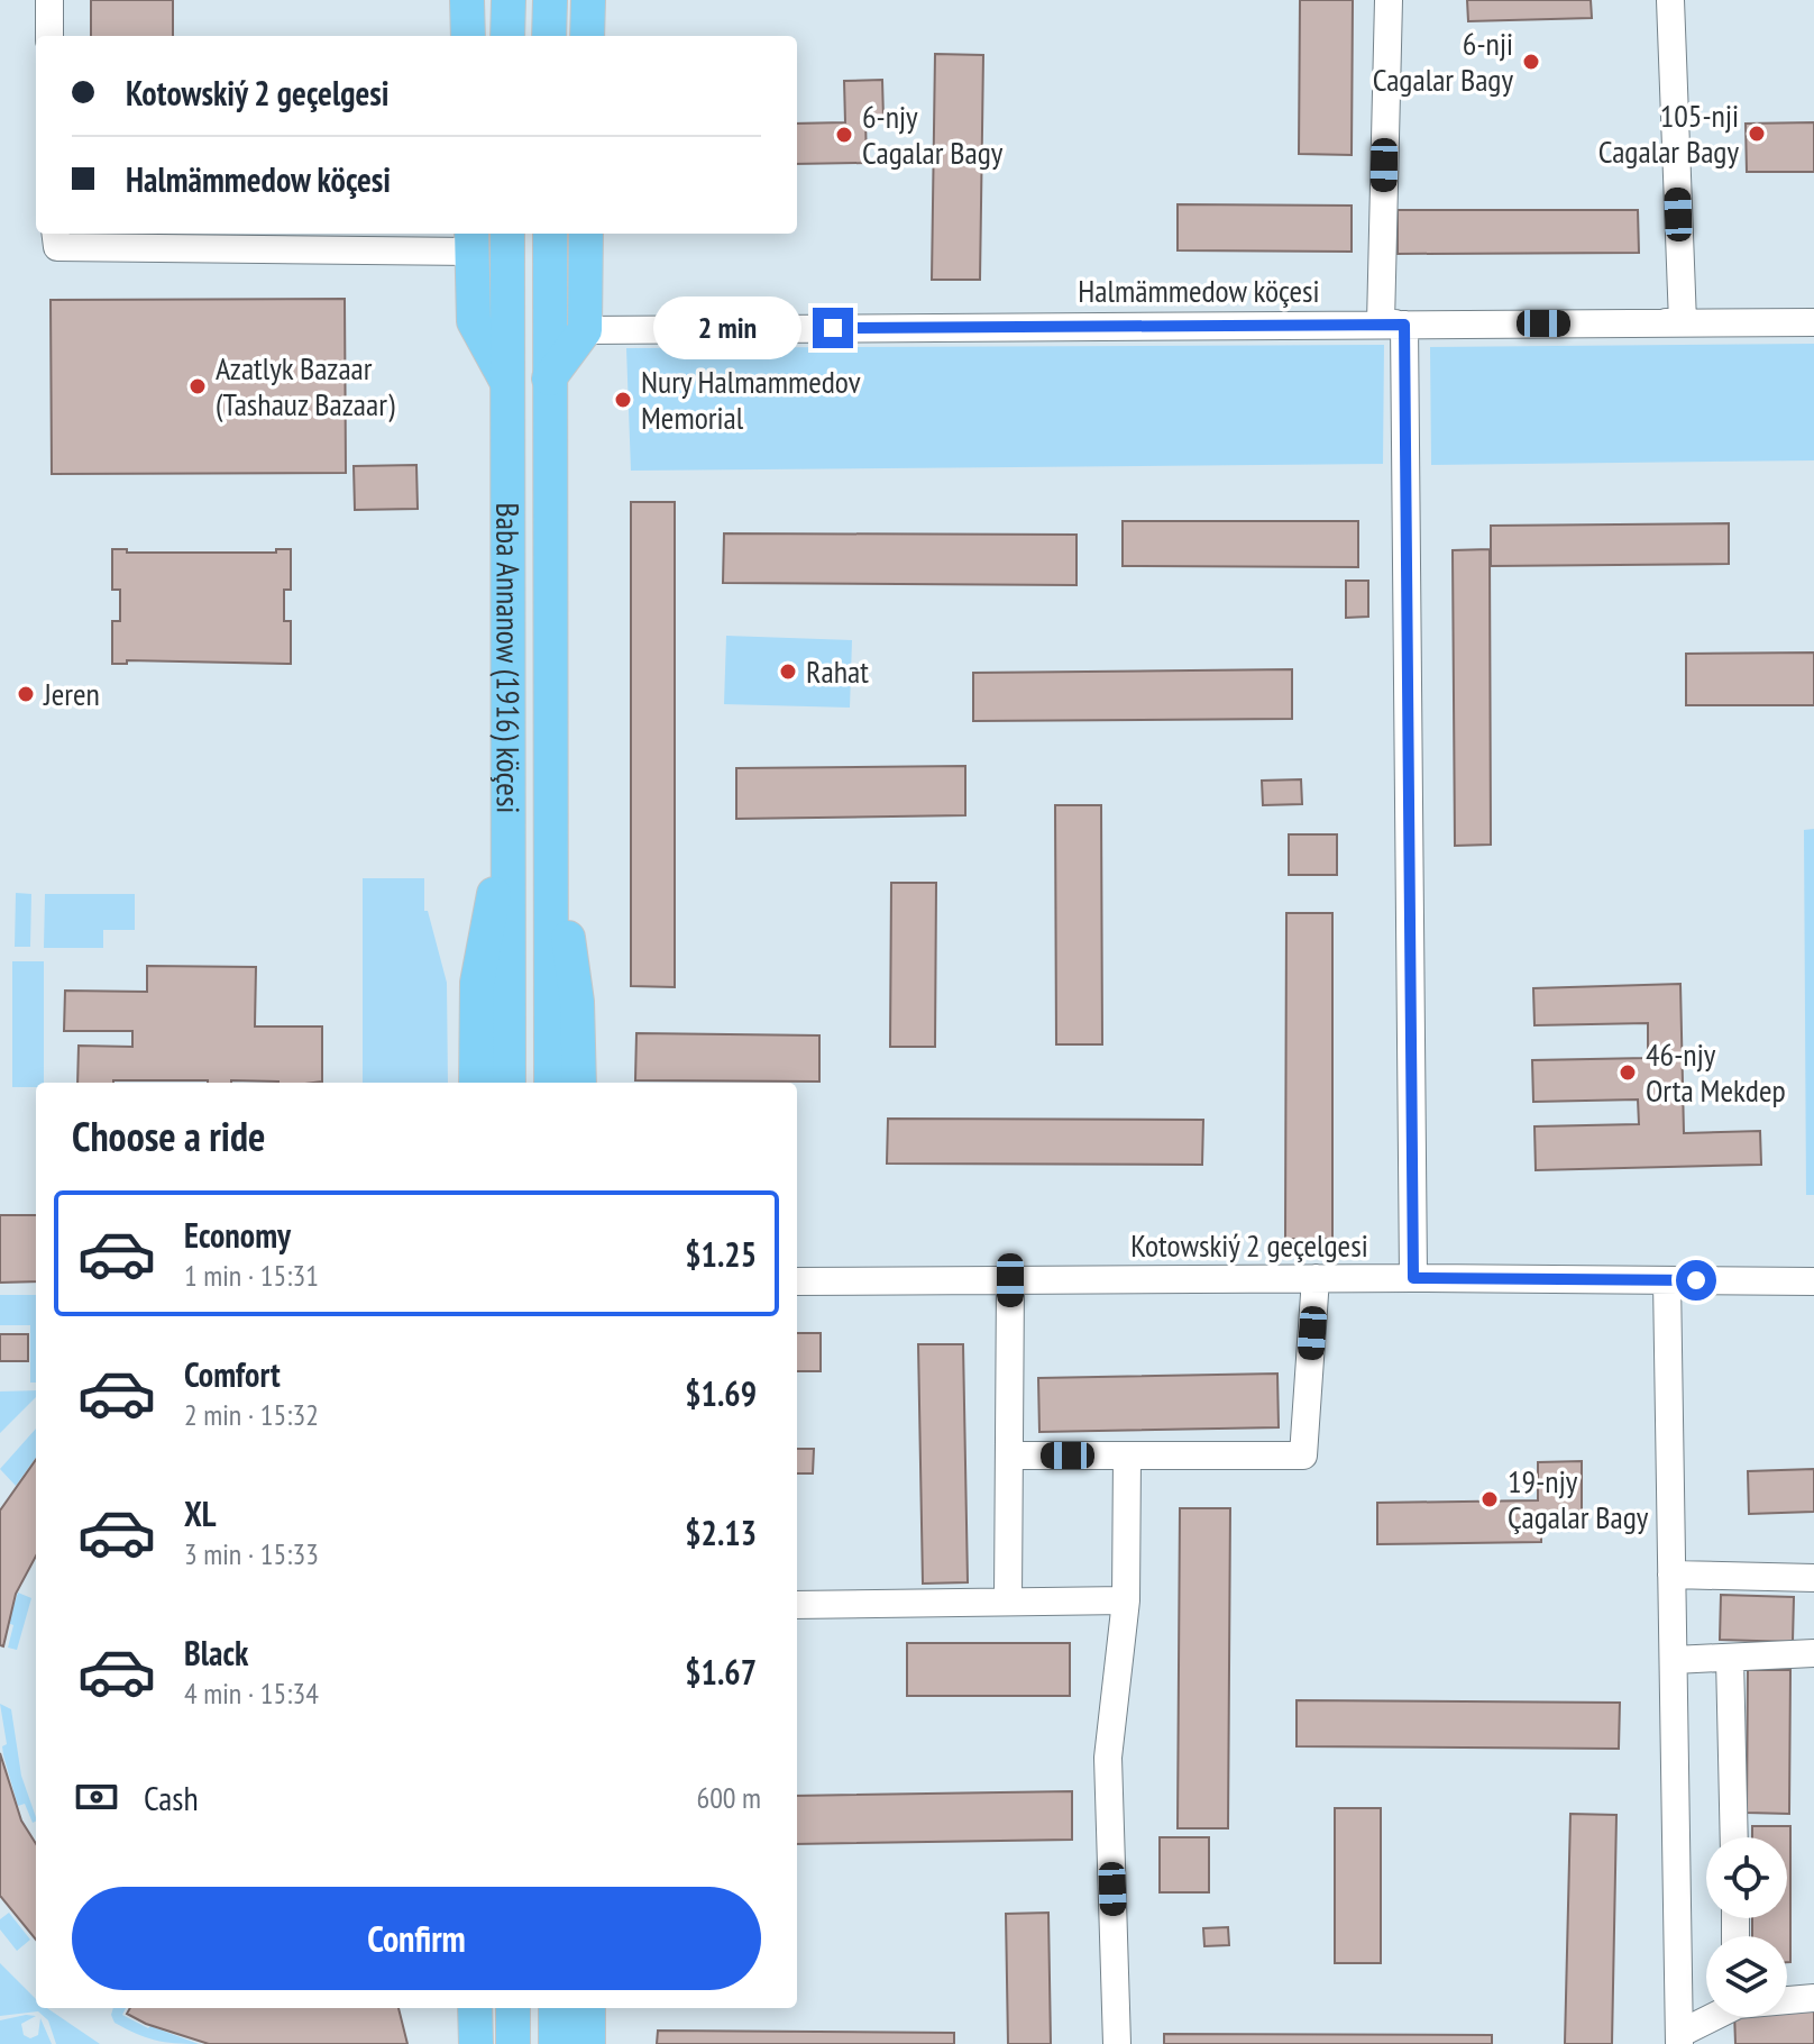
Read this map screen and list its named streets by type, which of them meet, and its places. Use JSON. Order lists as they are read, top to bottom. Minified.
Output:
{"streets":{"main road":["Baba Annanow (1916) köçesi"],"street":["Halmämmedow köçesi","Kotowskiý 2 geçelgesi"]},"places":["6-nji Cagalar Bagy","105-nji Cagalar Bagy","6-njy Cagalar Bagy","Azatlyk Bazaar (Tashauz Bazaar)","Nury Halmammedov Memorial","Rahat","Jeren","46-njy Orta Mekdep","19-njy Çagalar Bagy"],"page":{"banner":["Kotowskiý 2 geçelgesi","Halmämmedow köçesi"],"bubble":"2 min","heading":"Choose a ride","list":[{"name":"Economy","note":"1 min · 15:31","value":"$1.25"},{"name":"Comfort","note":"2 min · 15:32","value":"$1.69"},{"name":"XL","note":"3 min · 15:33","value":"$2.13"},{"name":"Black","note":"4 min · 15:34","value":"$1.67"}],"pay":["Cash","600 m"],"buttons":"Confirm"}}
